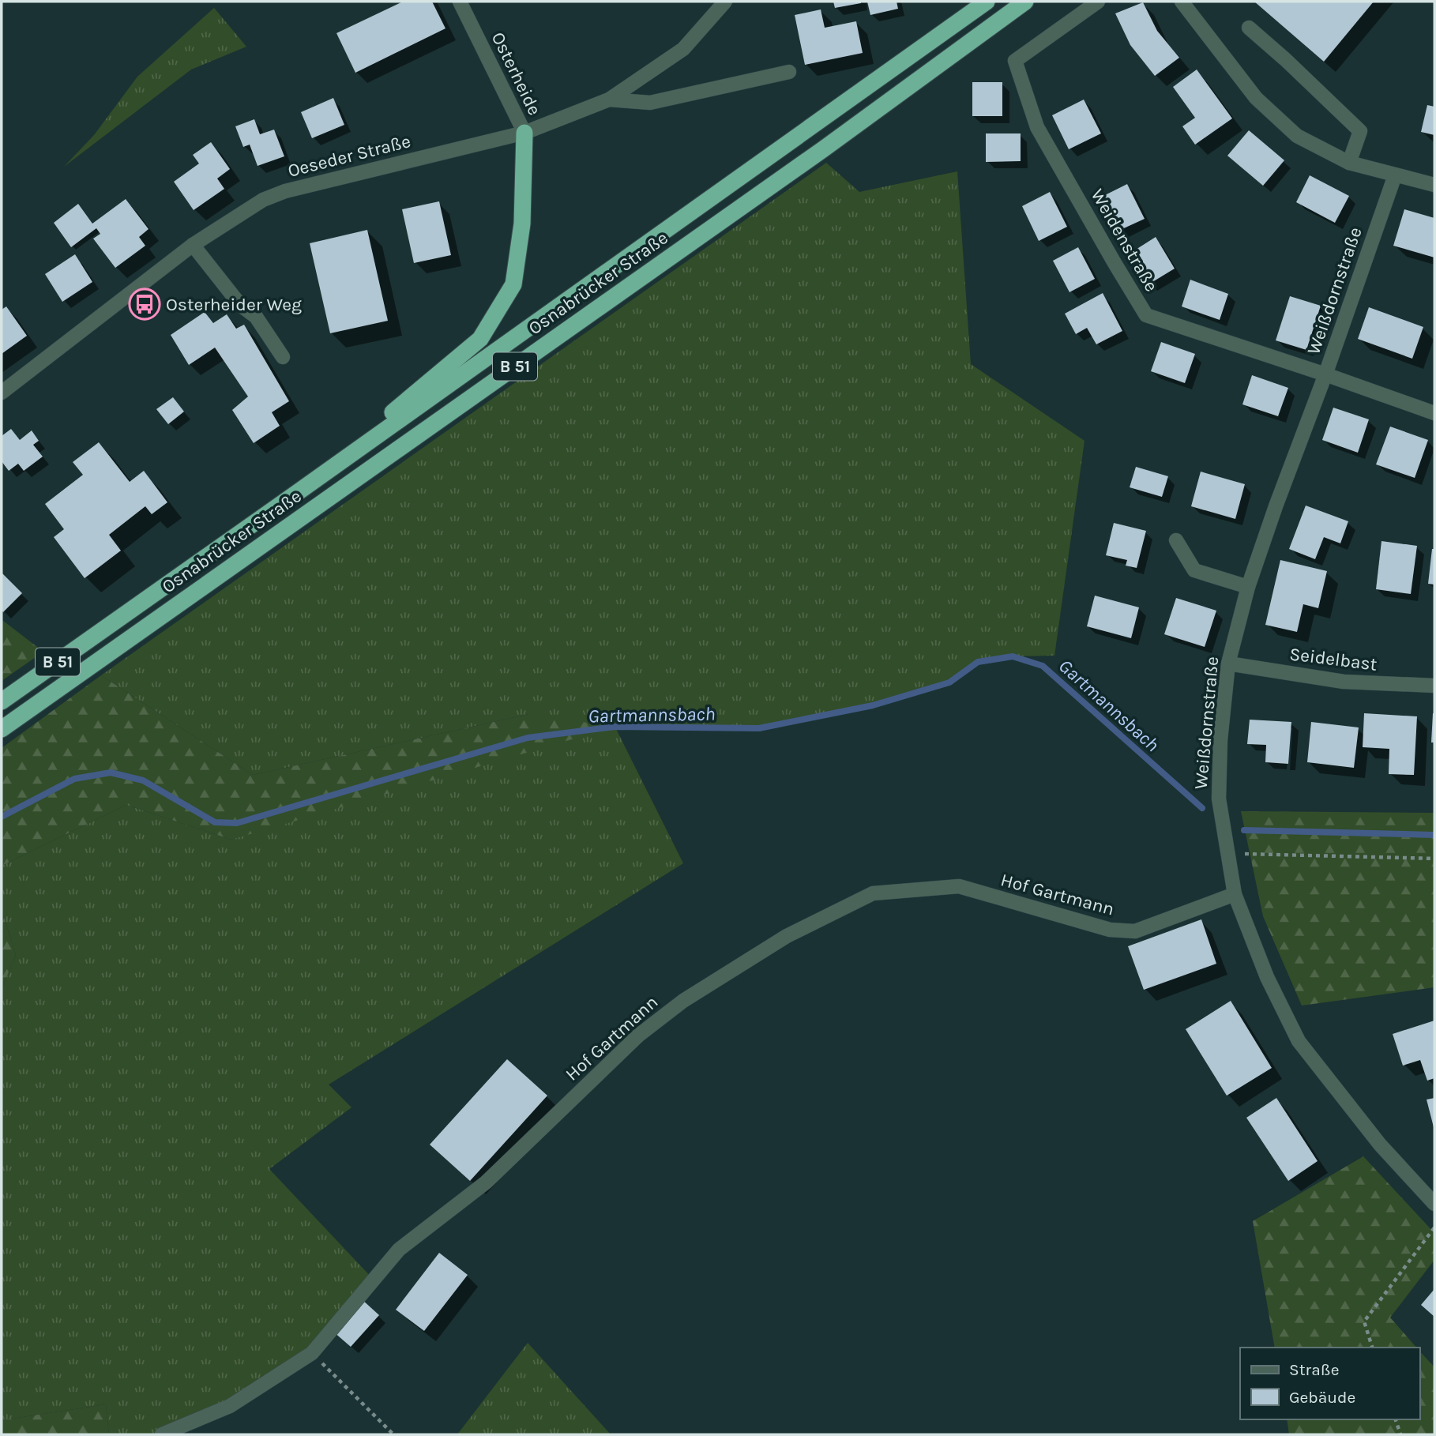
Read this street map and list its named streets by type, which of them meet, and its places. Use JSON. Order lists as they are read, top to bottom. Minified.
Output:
{"streets":{"highway":["Osnabrücker Straße","B 51"],"street":["Osterheide","Oeseder Straße","Weidenstraße","Weißdornstraße","Seidelbast","Hof Gartmann"]},"crossings":[["Osterheide","Oeseder Straße"],["Weidenstraße","Weißdornstraße"],["Weißdornstraße","Seidelbast"],["Weißdornstraße","Hof Gartmann"]],"water":["Gartmannsbach"],"places":{"bus stop":["Osterheider Weg"]},"legend":["Straße","Gebäude"]}
